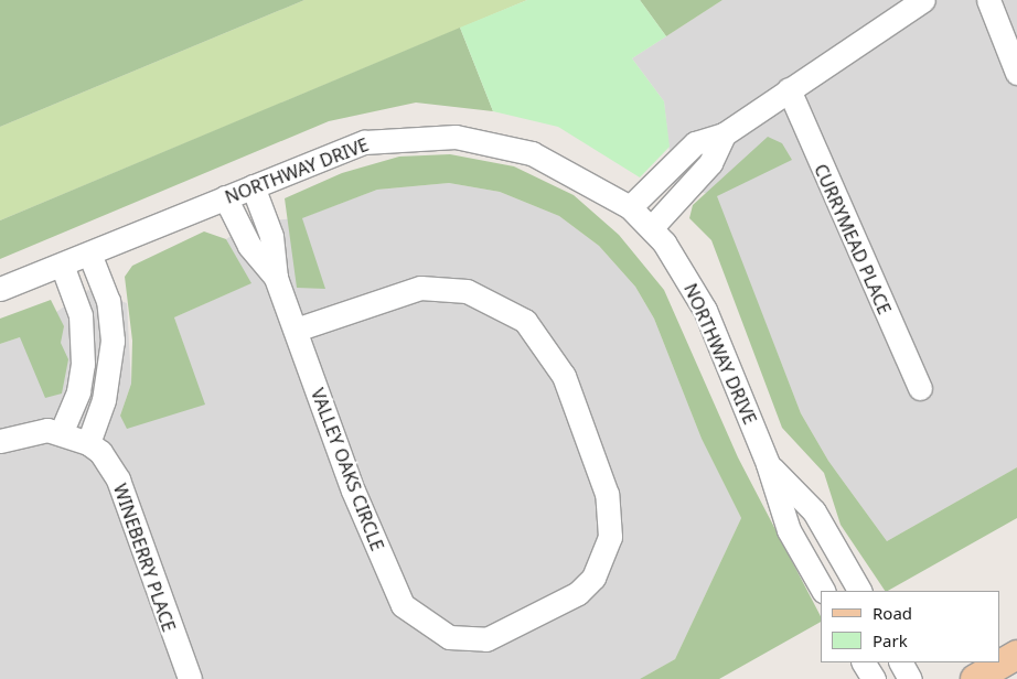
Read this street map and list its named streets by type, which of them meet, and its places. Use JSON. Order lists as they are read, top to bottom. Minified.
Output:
{"streets":{"street":["NORTHWAY DRIVE","CURRYMEAD PLACE","VALLEY OAKS CIRCLE","WINEBERRY PLACE"]},"crossings":[["NORTHWAY DRIVE","VALLEY OAKS CIRCLE"]],"legend":["Road","Park"]}
